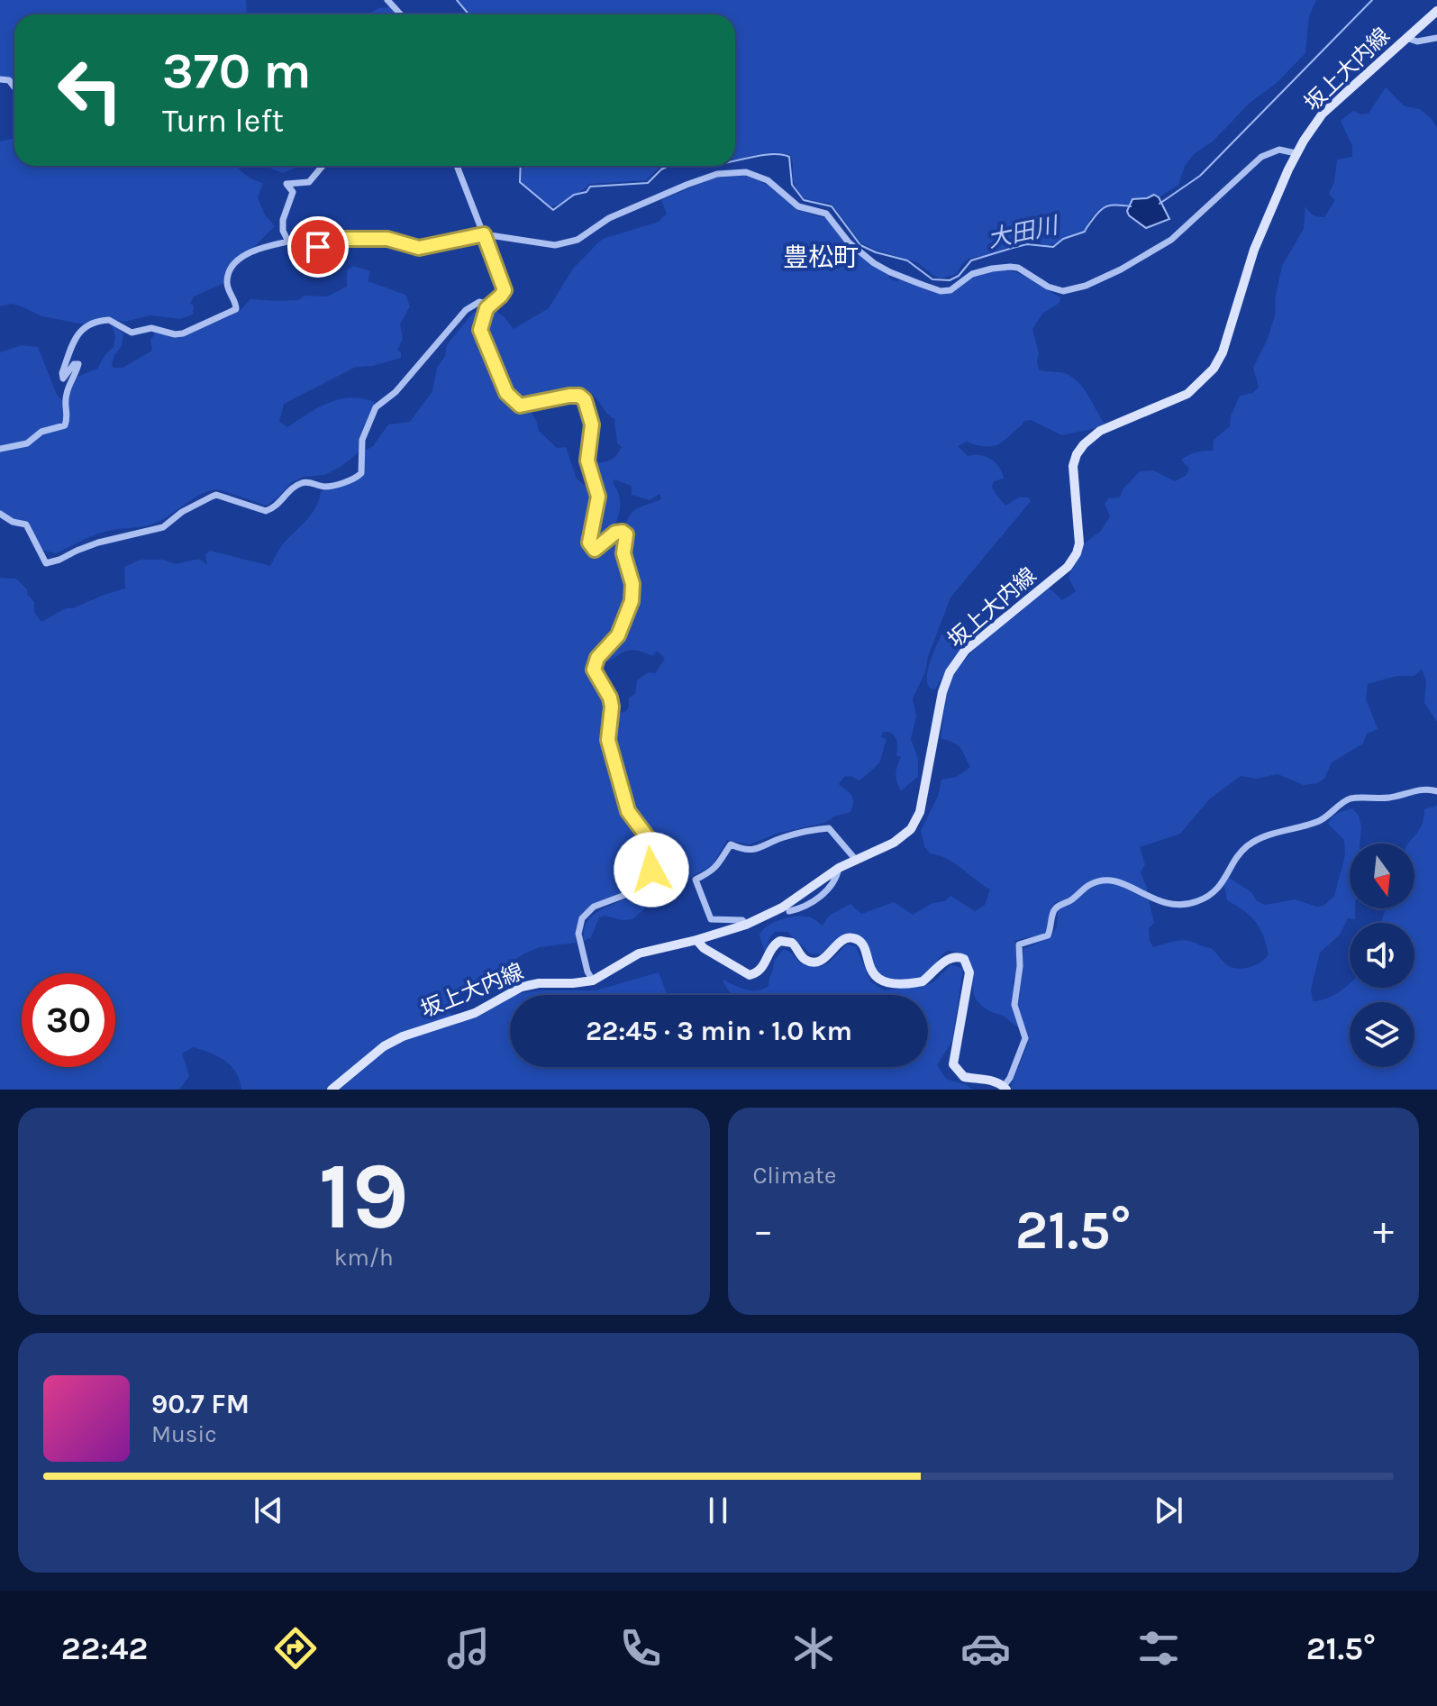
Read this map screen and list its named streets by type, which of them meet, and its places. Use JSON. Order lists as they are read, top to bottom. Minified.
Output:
{"streets":{"main road":["坂上大内線"]},"districts":["豊松町"],"water":["大田川"],"north":"bottom","page":{"turn":["370 m","Turn left"],"limit":"30","trip":"22:45 · 3 min · 1.0 km","tile":[["19","km/h"],"Climate"],"heat":["−","21.5°","+"],"song":["90.7 FM","Music"],"tabs":["22:42","21.5°"]}}
